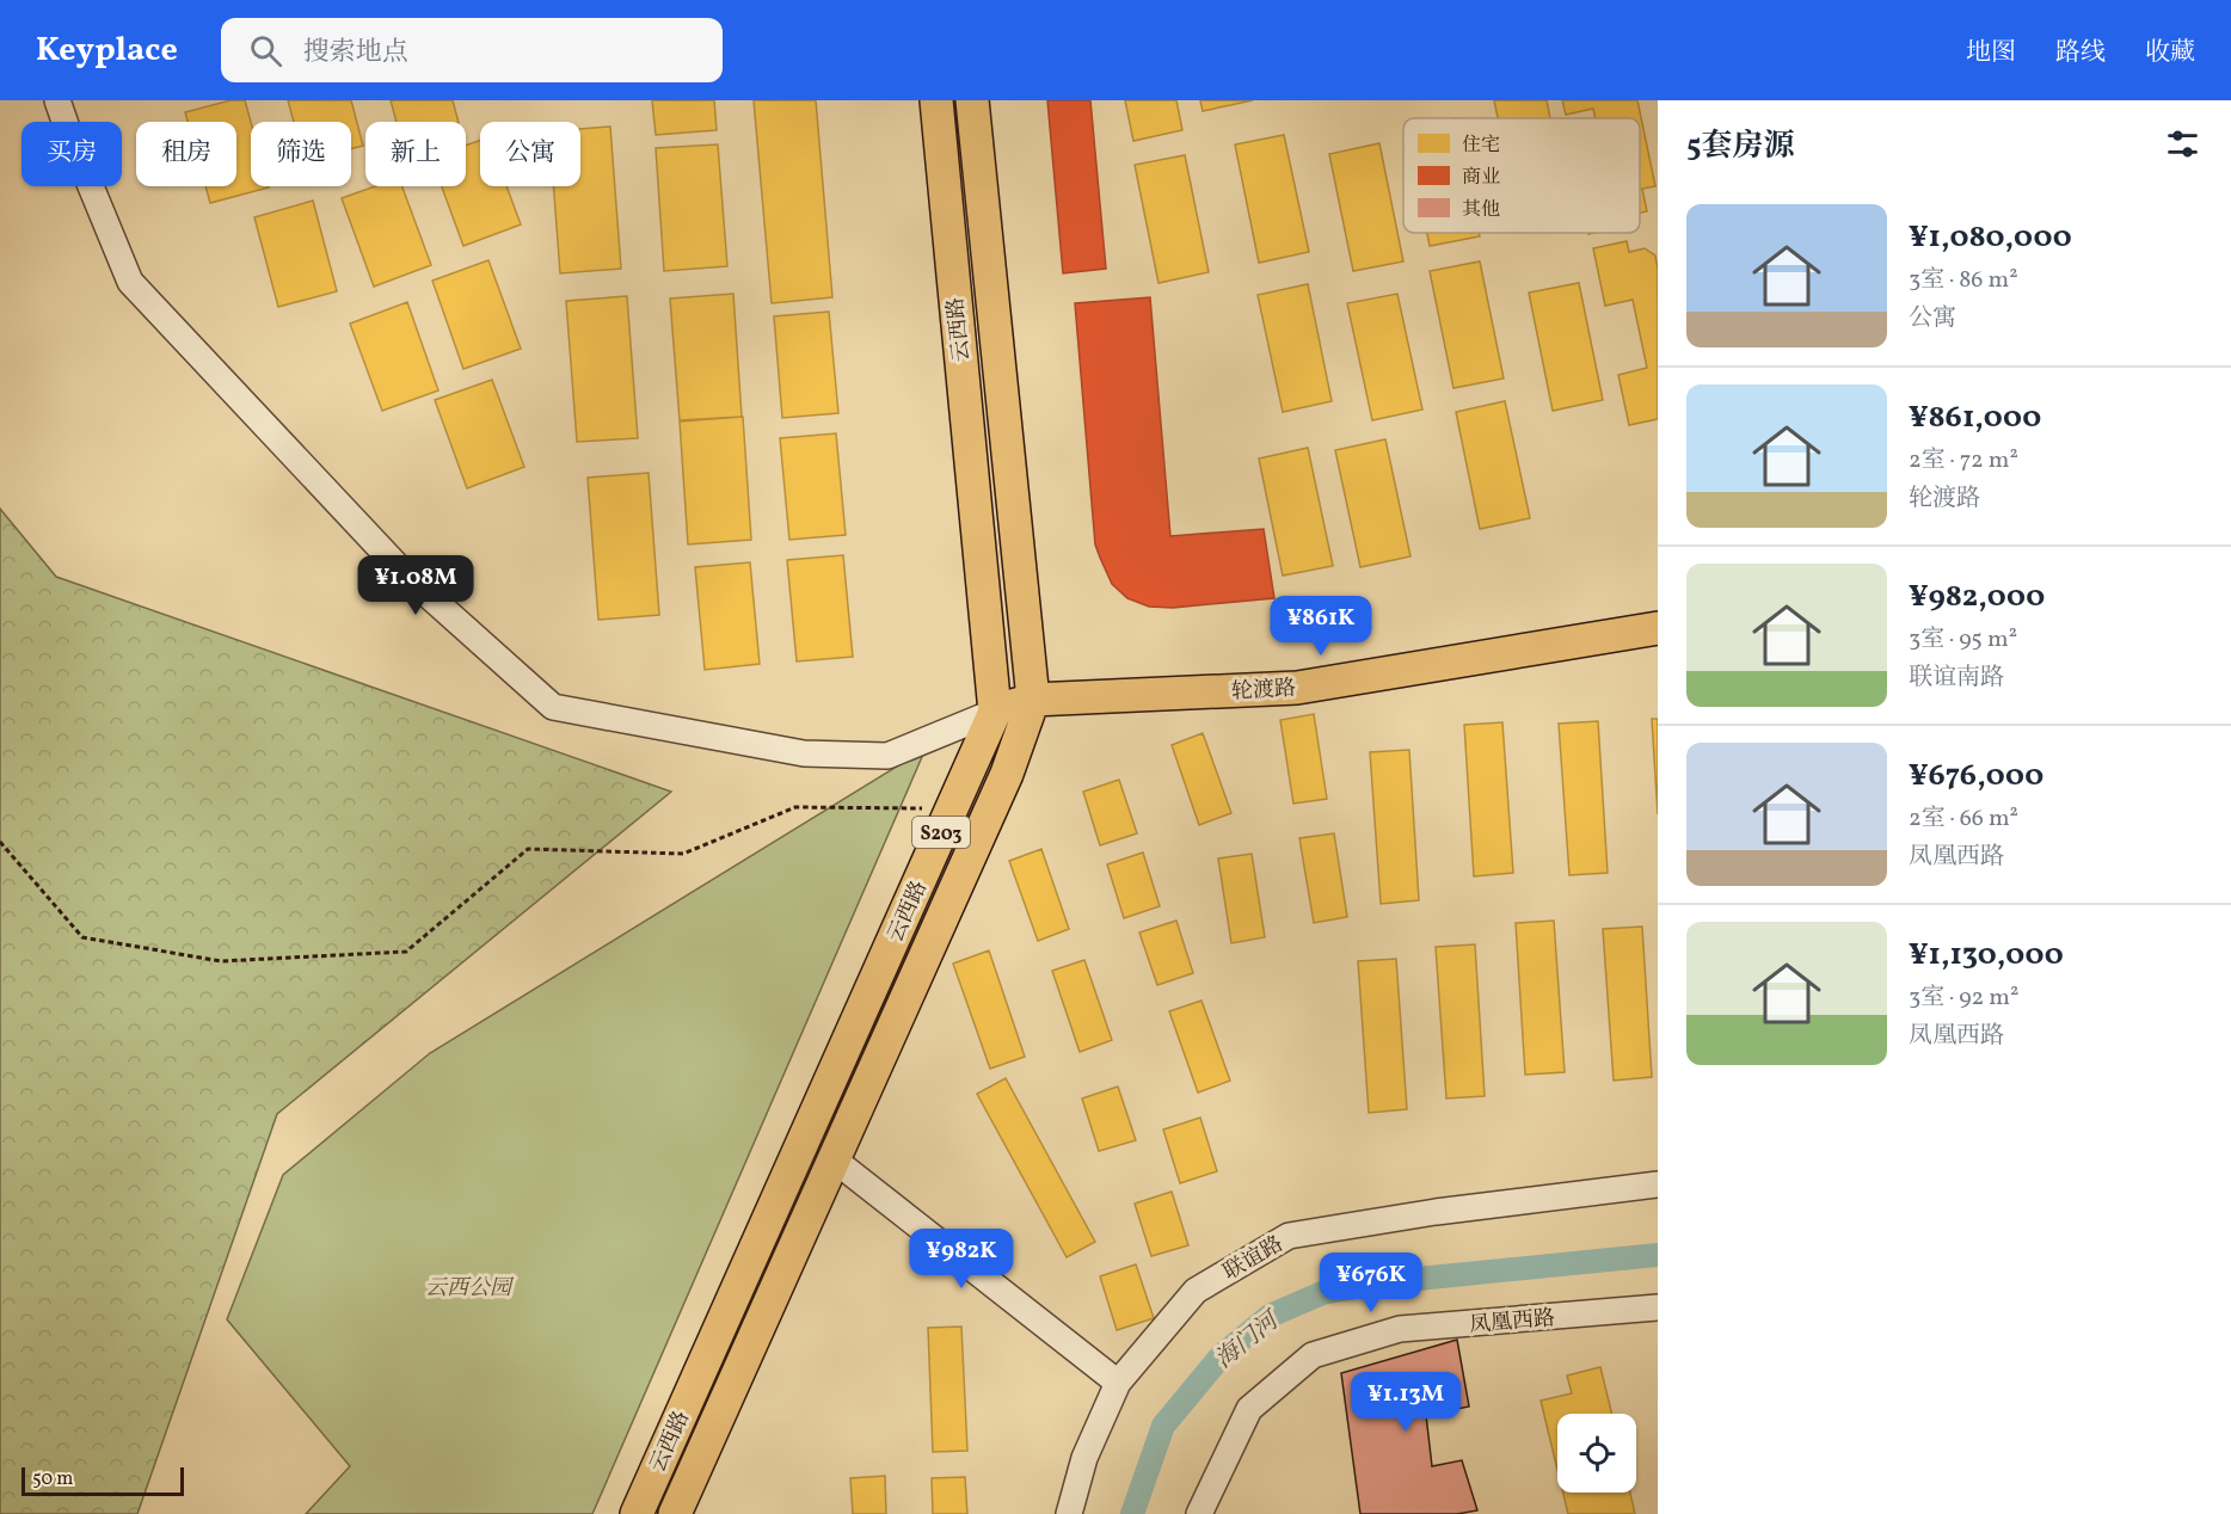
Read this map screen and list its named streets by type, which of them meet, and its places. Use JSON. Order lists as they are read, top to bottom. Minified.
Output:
{"streets":{"main road":["云西路","轮渡路","S203"],"street":["联谊路","凤凰西路"]},"crossings":[["云西路","轮渡路"]],"water":["海门河"],"parks":["云西公园"],"legend":["住宅","商业","其他"],"scale_bar":"50 m","page":{"header":"Keyplace","search":"搜索地点","nav":["地图","路线","收藏"],"heading":"5套房源","chip":["买房","租房","筛选","新上","公寓"],"list":[{"name":"¥1,080,000","note":"3室 · 86 m² · 公寓"},{"name":"¥861,000","note":"2室 · 72 m² · 轮渡路"},{"name":"¥982,000","note":"3室 · 95 m² · 联谊南路"},{"name":"¥676,000","note":"2室 · 66 m² · 凤凰西路"},{"name":"¥1,130,000","note":"3室 · 92 m² · 凤凰西路"}],"price":["¥1.08M","¥861K","¥982K","¥676K","¥1.13M"],"scale":"50 m"}}
